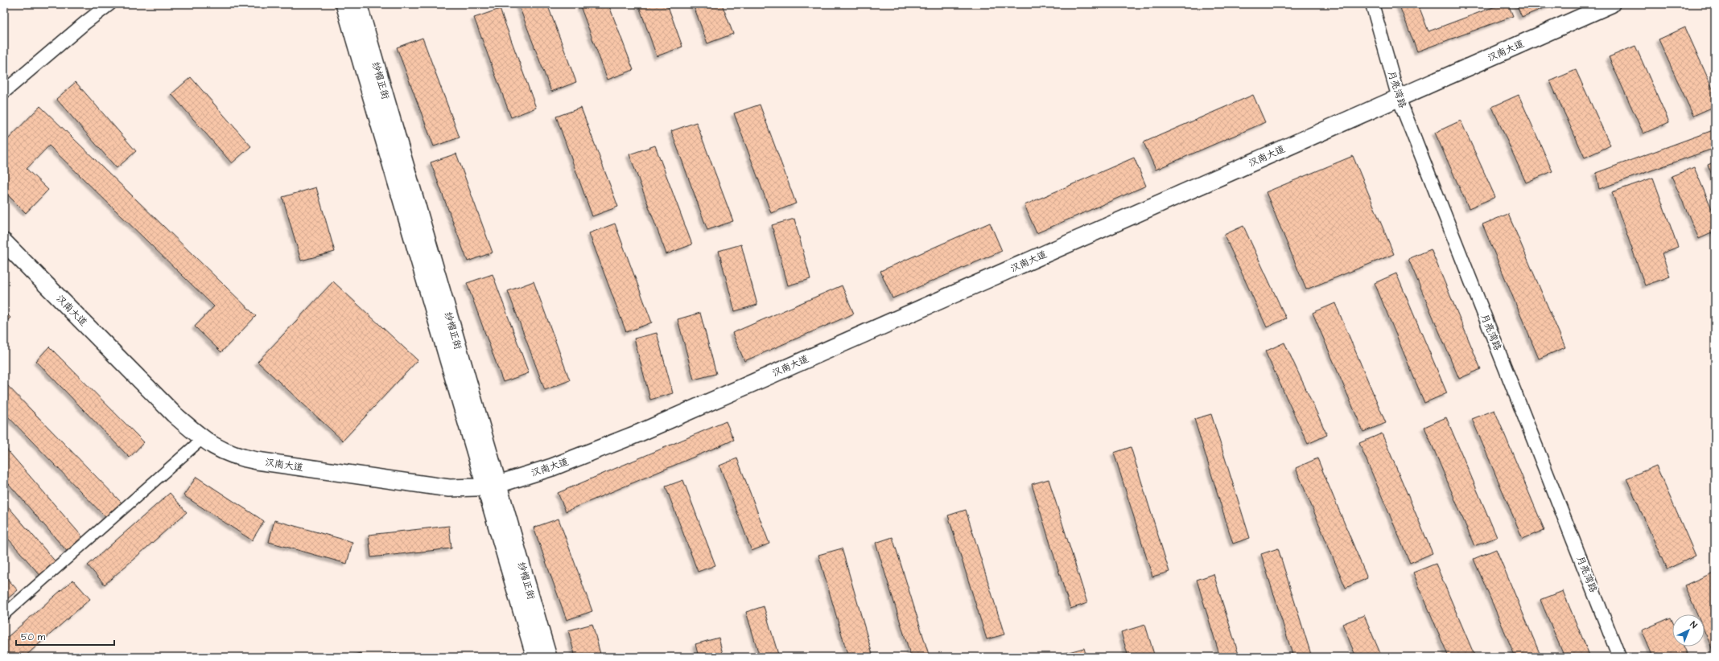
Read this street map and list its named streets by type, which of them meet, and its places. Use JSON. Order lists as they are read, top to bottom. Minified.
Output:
{"streets":{"main road":["汉南大道","纱帽正街"],"street":["月亮湾路"]},"crossings":[["汉南大道","纱帽正街"],["汉南大道","月亮湾路"]],"scale_bar":"50 m","north":"top right"}
